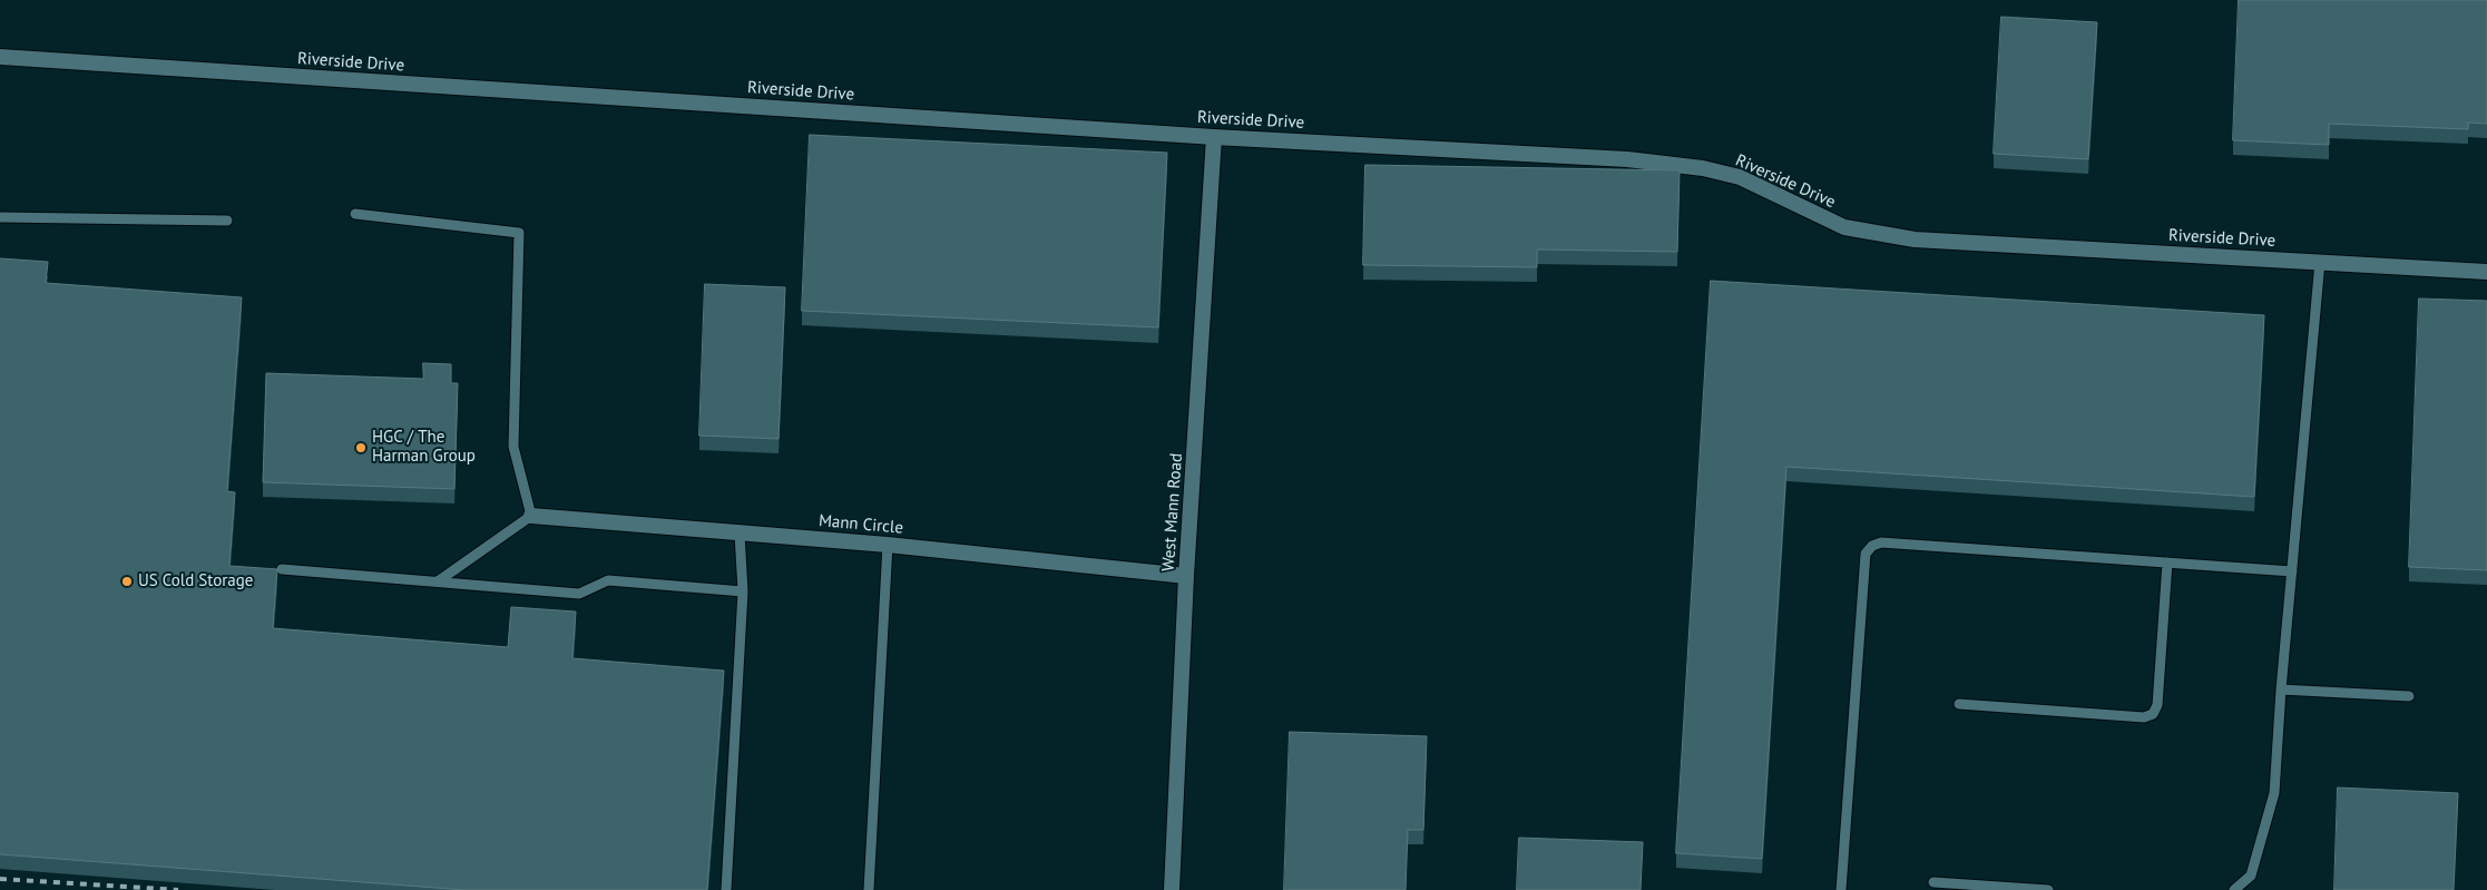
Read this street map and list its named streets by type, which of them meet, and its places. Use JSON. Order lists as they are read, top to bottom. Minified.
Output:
{"streets":{"street":["Riverside Drive","West Mann Road","Mann Circle"]},"crossings":[["Riverside Drive","West Mann Road"],["West Mann Road","Mann Circle"]],"places":["HGC / The Harman Group","US Cold Storage"]}
